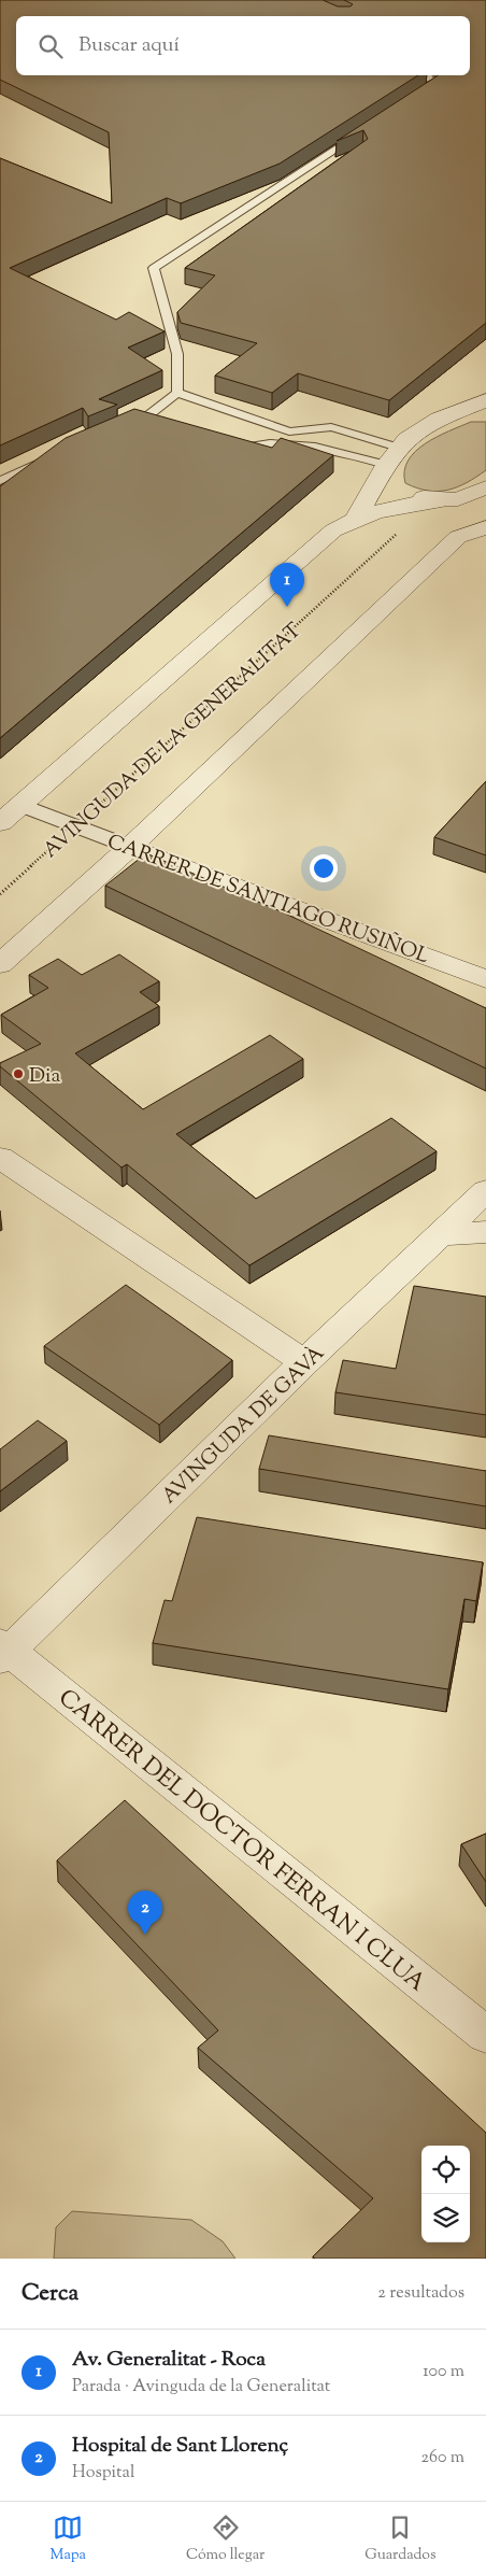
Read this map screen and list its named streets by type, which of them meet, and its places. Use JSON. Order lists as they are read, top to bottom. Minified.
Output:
{"streets":{"street":["CARRER DE SANTIAGO RUSIÑOL","AVINGUDA DE GAVÀ","CARRER DEL DOCTOR FERRAN I CLUA"],"path":["AVINGUDA DE LA GENERALITAT"]},"crossings":[["AVINGUDA DE LA GENERALITAT","CARRER DE SANTIAGO RUSIÑOL"],["AVINGUDA DE GAVÀ","CARRER DEL DOCTOR FERRAN I CLUA"]],"places":["Dia"],"page":{"search":"Buscar aquí","pins":["1","2"],"heading":["Cerca","2 resultados"],"list":[{"mark":"1","name":"Av. Generalitat - Roca","note":"Parada · Avinguda de la Generalitat","value":"100 m"},{"mark":"2","name":"Hospital de Sant Llorenç","note":"Hospital","value":"260 m"}],"nav":["Mapa","Cómo llegar","Guardados"]}}
